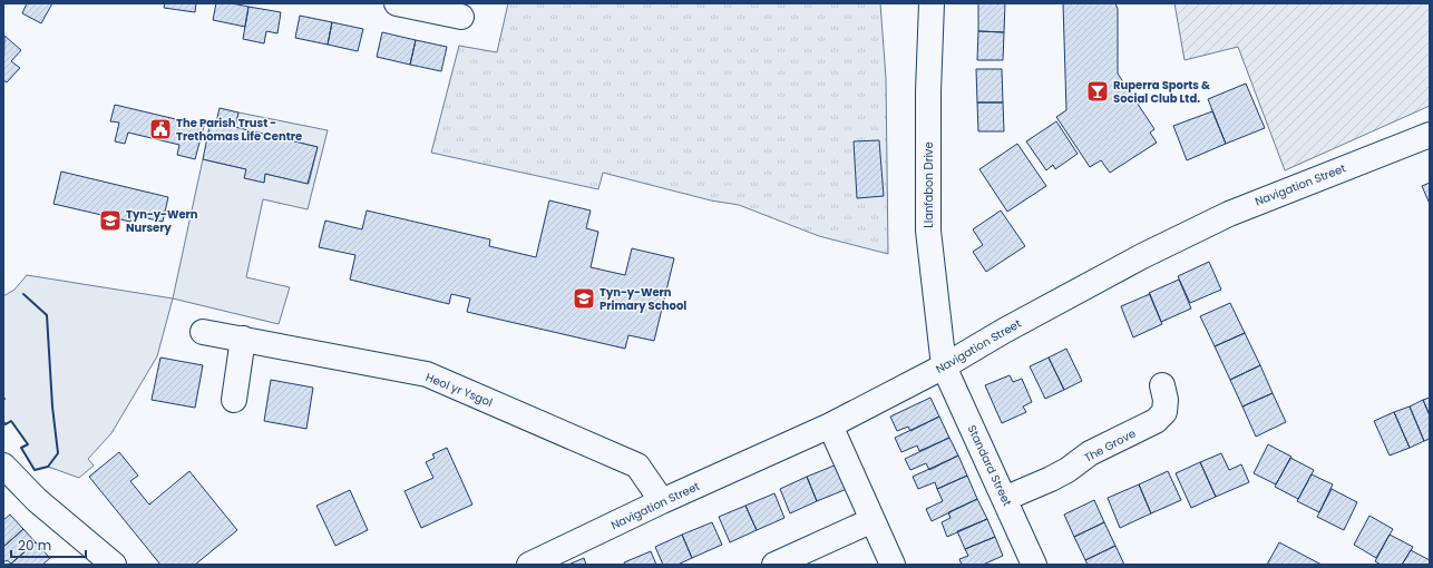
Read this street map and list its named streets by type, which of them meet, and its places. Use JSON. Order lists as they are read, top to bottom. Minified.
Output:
{"streets":{"street":["Llanfabon Drive","Navigation Street","Heol yr Ysgol","The Grove","Standard Street"]},"crossings":[["Llanfabon Drive","Navigation Street"],["Llanfabon Drive","Standard Street"],["Navigation Street","Heol yr Ysgol"],["Navigation Street","Standard Street"],["The Grove","Standard Street"]],"places":{"bar":["Ruperra Sports & Social Club Ltd."],"public building":["The Parish Trust - Trethomas Life Centre"],"school or university":["Tyn-y-Wern Nursery","Tyn-y-Wern Primary School"]},"scale_bar":"20 m"}
